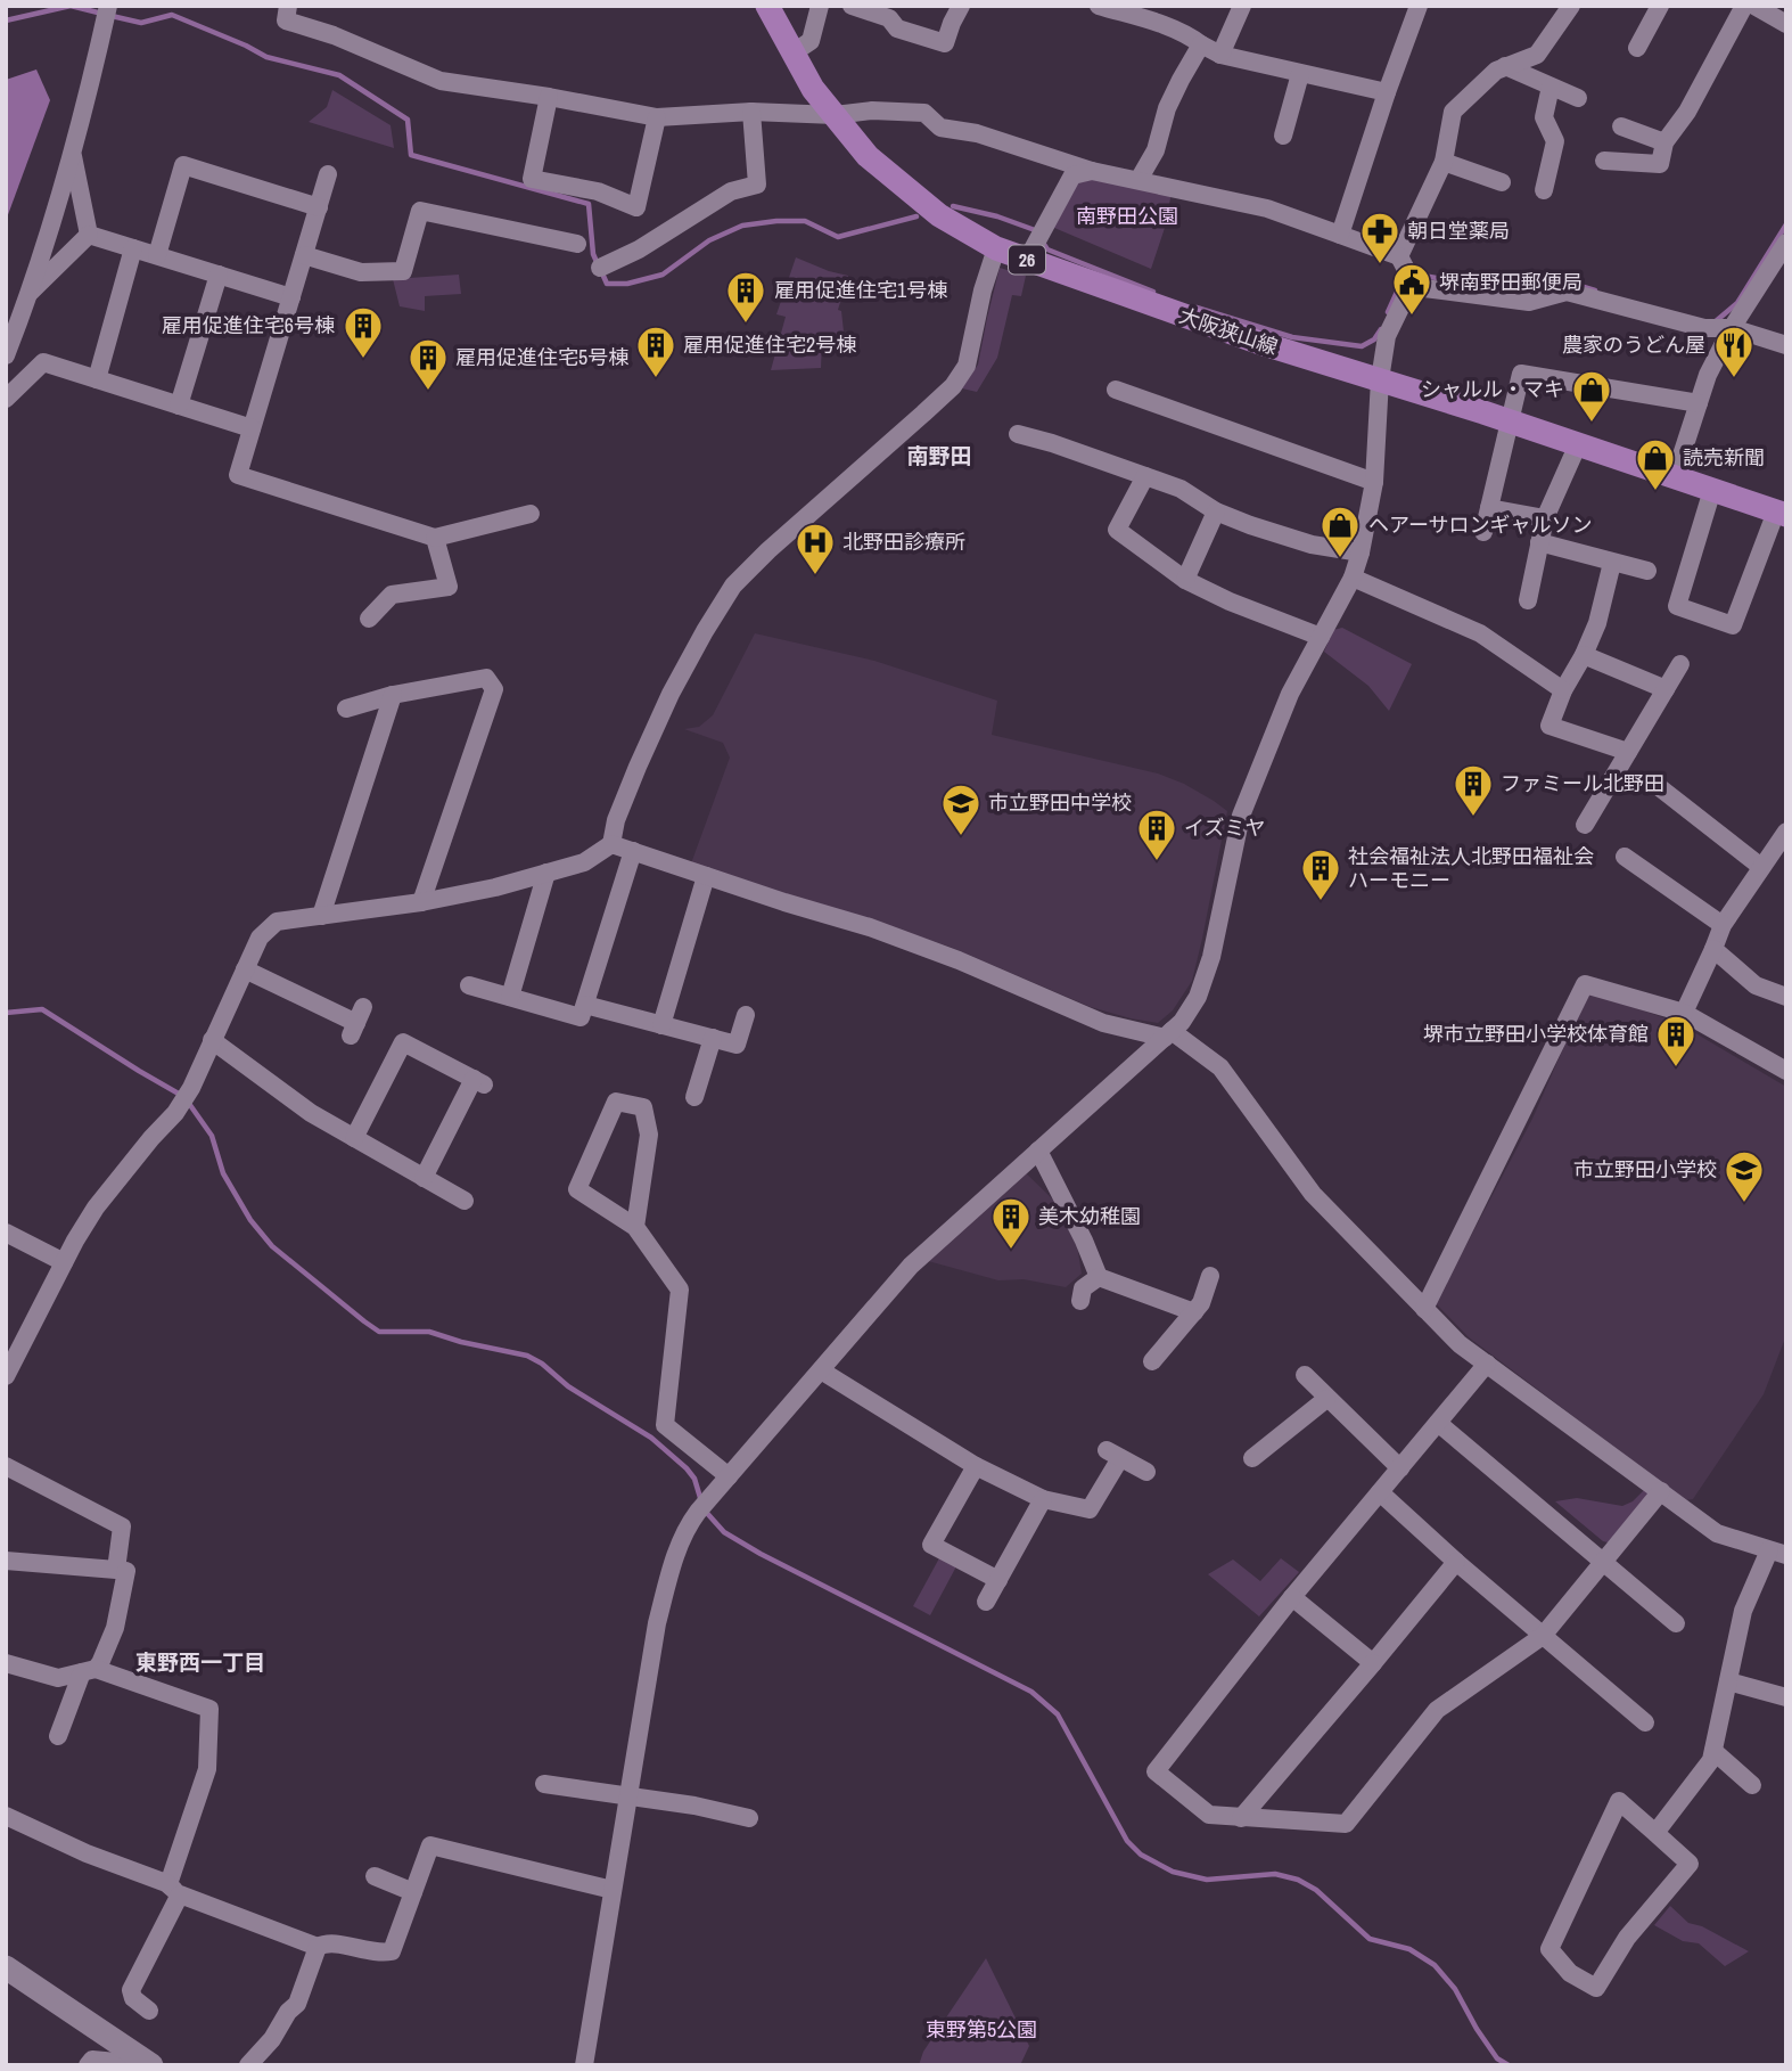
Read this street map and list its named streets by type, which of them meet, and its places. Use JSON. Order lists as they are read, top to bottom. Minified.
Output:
{"streets":{"main road":["26","大阪狭山線"]},"districts":["南野田","東野西一丁目"],"parks":["南野田公園","東野第5公園"],"places":{"pharmacy":["朝日堂薬局"],"public building":["堺南野田郵便局"],"building":["雇用促進住宅1号棟","雇用促進住宅6号棟","雇用促進住宅2号棟","雇用促進住宅5号棟","ファミール北野田","イズミヤ","社会福祉法人北野田福祉会 ハーモニー","堺市立野田小学校体育館","美木幼稚園"],"restaurant":["農家のうどん屋"],"shop":["シャルル・マキ","読売新聞","ヘアーサロンギャルソン"],"hospital":["北野田診療所"],"school or university":["市立野田中学校","市立野田小学校"]}}
